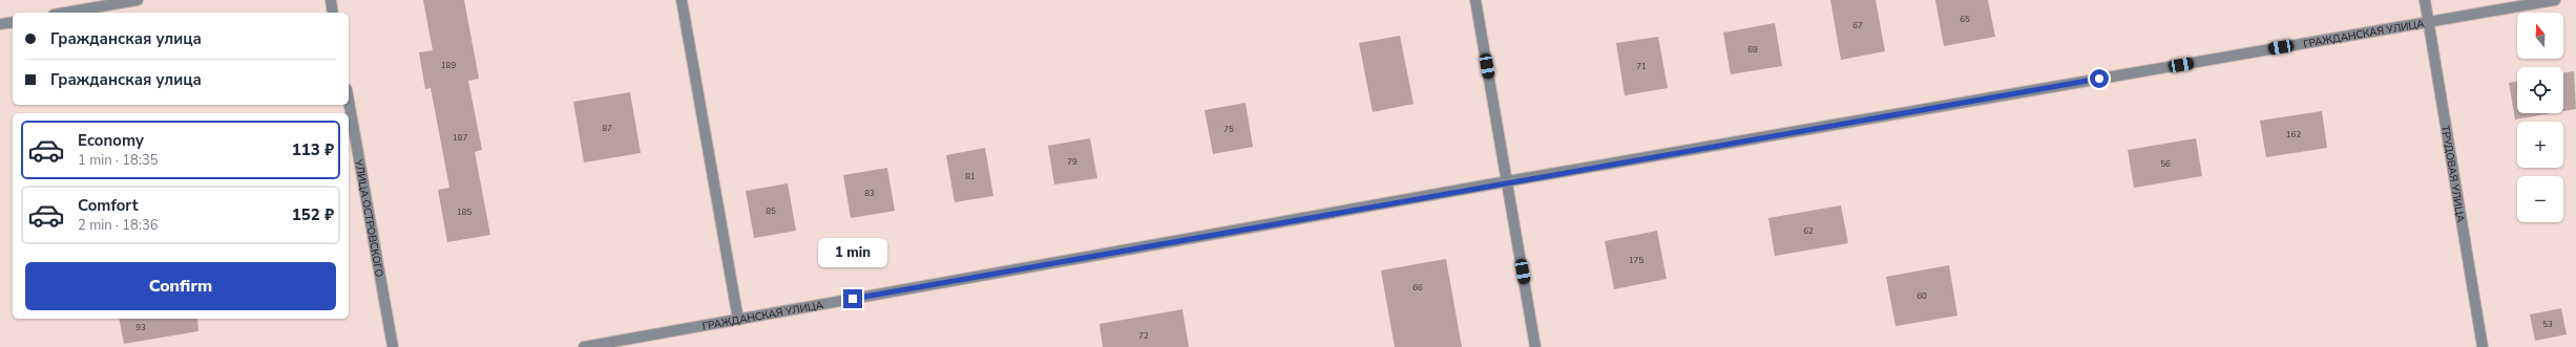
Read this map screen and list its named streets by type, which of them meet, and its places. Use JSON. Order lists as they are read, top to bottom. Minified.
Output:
{"streets":{"street":["ГРАЖДАНСКАЯ УЛИЦА","ТРУДОВАЯ УЛИЦА","УЛИЦА ОСТРОВСКОГО"]},"crossings":[["ГРАЖДАНСКАЯ УЛИЦА","ТРУДОВАЯ УЛИЦА"]],"house_numbers":["65","67","69","189","71","87","75","162","187","79","56","81","83","85","185","62","175","66","60","53","93","72"],"north":"top","page":{"map_buttons":["+","−"],"banner":["Гражданская улица","Гражданская улица"],"list":[{"name":"Economy","note":"1 min · 18:35","value":"113 ₽"},{"name":"Comfort","note":"2 min · 18:36","value":"152 ₽"}],"bubble":"1 min","buttons":"Confirm"}}
